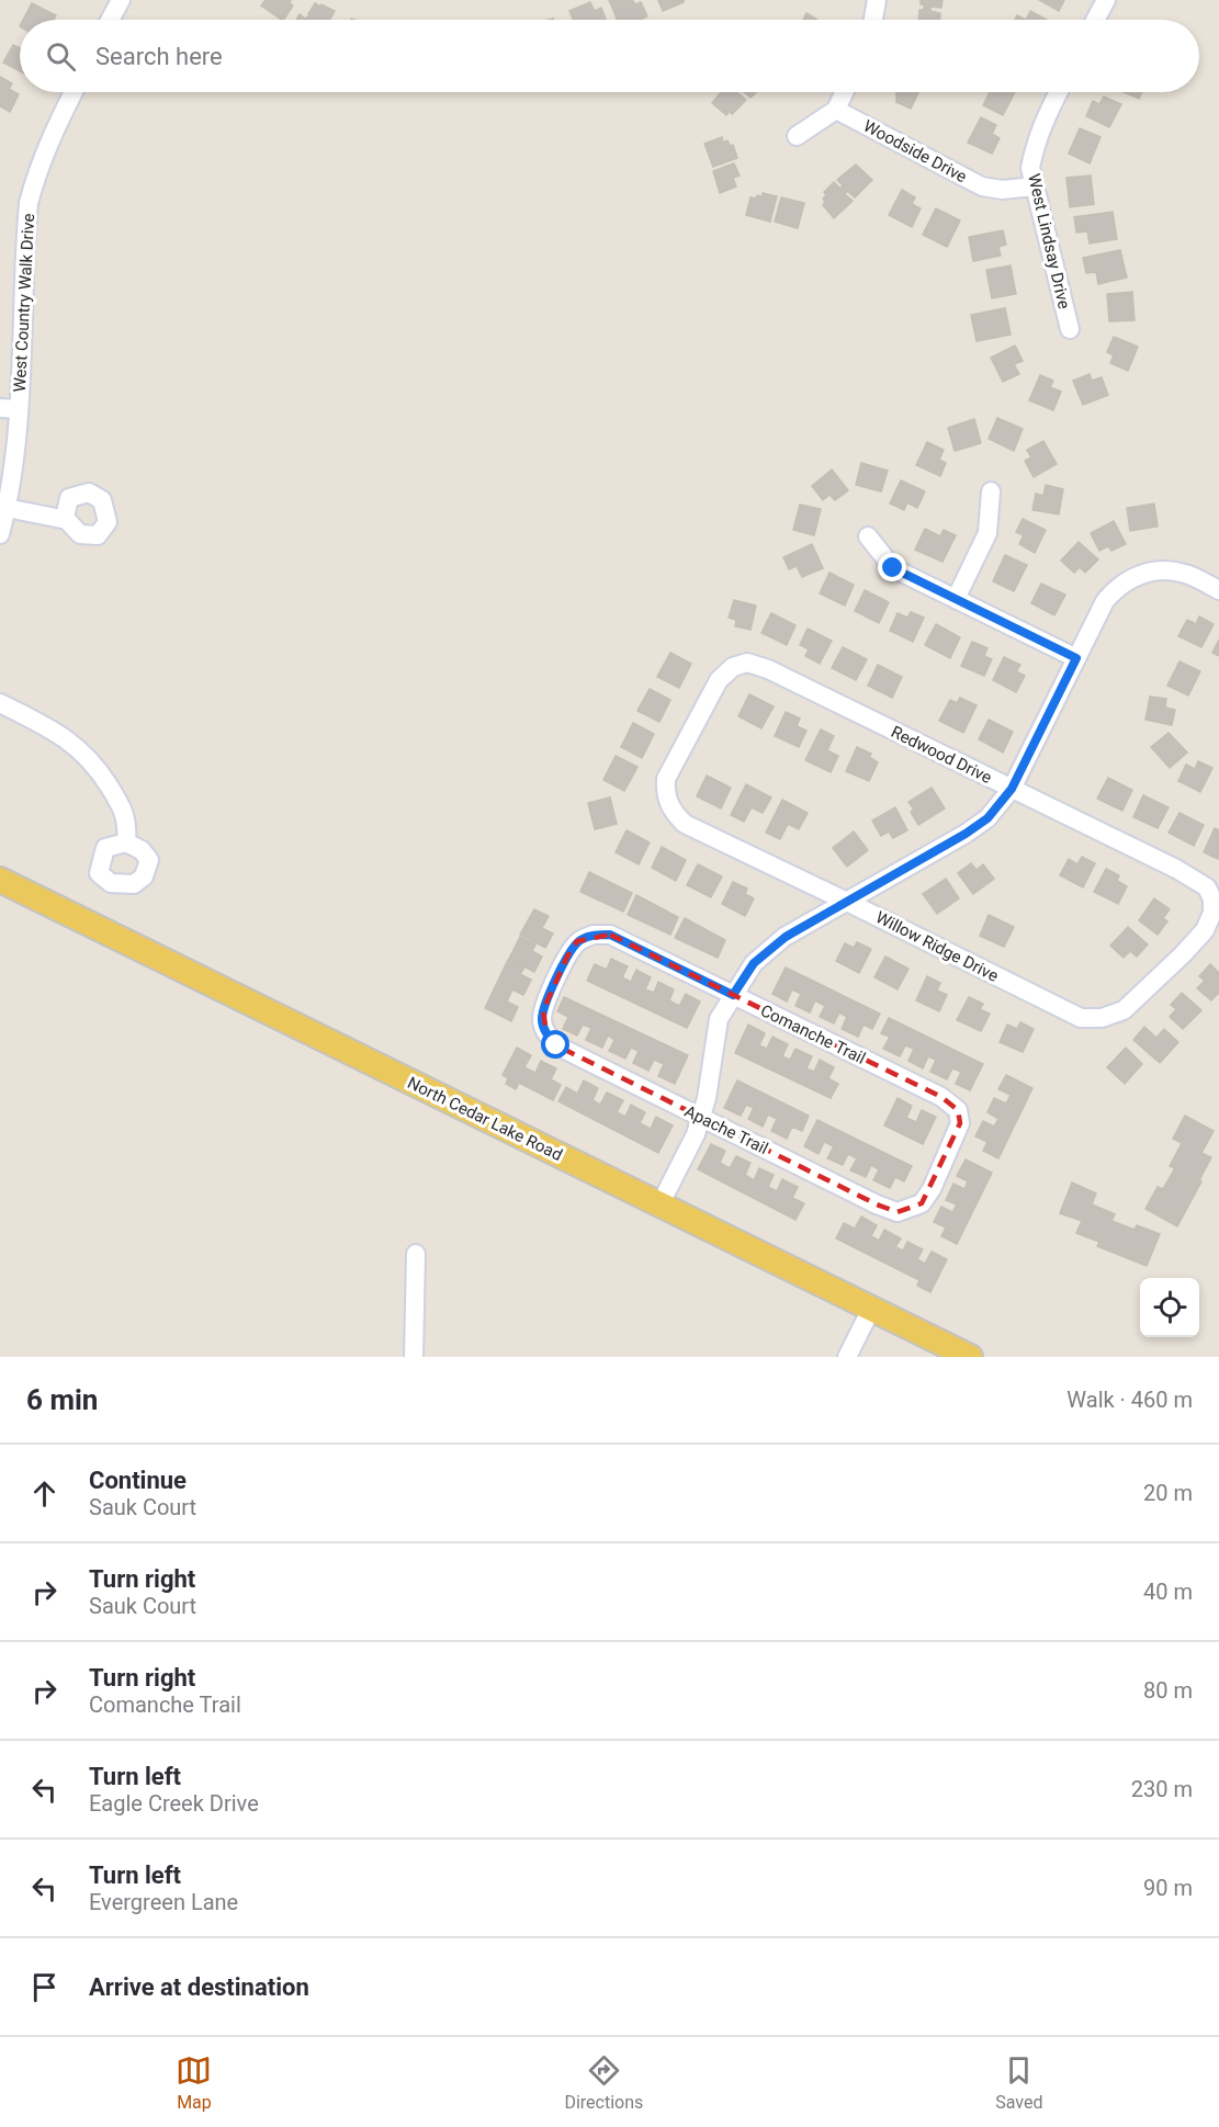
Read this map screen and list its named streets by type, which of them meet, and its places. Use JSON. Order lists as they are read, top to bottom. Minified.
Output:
{"streets":{"main road":["North Cedar Lake Road"],"street":["Woodside Drive","West Lindsay Drive","West Country Walk Drive","Redwood Drive","Willow Ridge Drive","Comanche Trail","Apache Trail"]},"crossings":[["Woodside Drive","West Lindsay Drive"],["Redwood Drive","Willow Ridge Drive"],["Comanche Trail","Apache Trail"]],"page":{"search":"Search here","heading":["6 min","Walk · 460 m"],"list":[["Continue","Sauk Court","20 m"],["Turn right","Sauk Court","40 m"],["Turn right","Comanche Trail","80 m"],["Turn left","Eagle Creek Drive","230 m"],["Turn left","Evergreen Lane","90 m"],"Arrive at destination"],"nav":["Map","Directions","Saved"]}}
